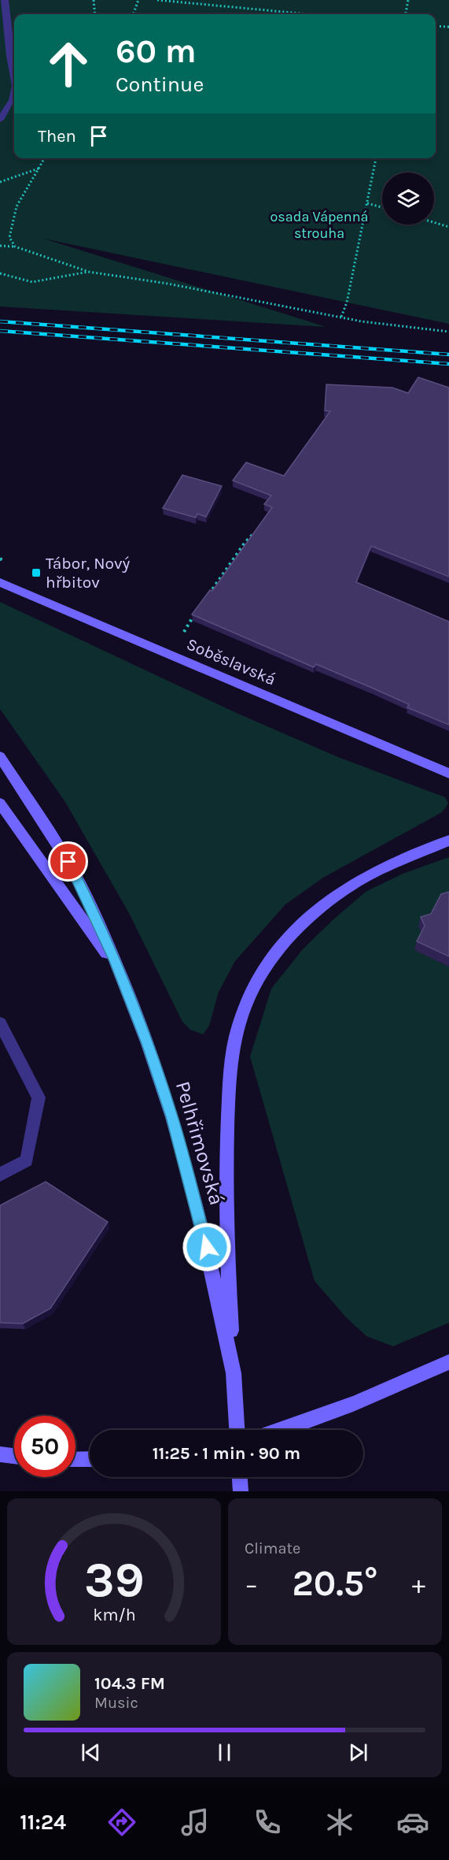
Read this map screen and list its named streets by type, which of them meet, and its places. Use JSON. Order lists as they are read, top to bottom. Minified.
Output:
{"streets":{"main road":["Soběslavská","Pelhřimovská"]},"parks":["osada Vápenná strouha"],"places":{"transit":["Tábor, Nový hřbitov"]},"page":{"turn":["60 m","Continue"],"then":"Then","limit":"50","trip":"11:25 · 1 min · 90 m","tile":"Climate","heat":["−","20.5°","+"],"song":["104.3 FM","Music"],"tabs":"11:24","gauge":["39","km/h"]}}
